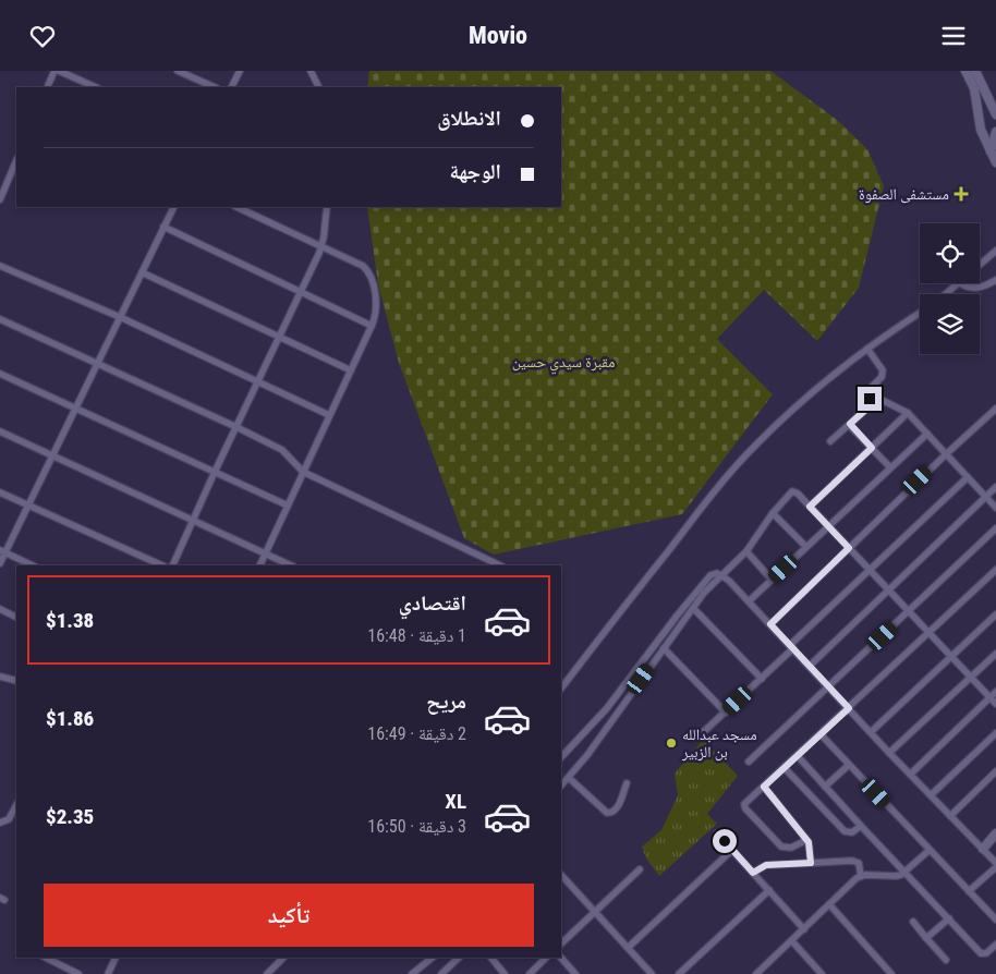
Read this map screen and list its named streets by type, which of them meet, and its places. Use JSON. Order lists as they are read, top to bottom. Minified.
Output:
{"parks":["مقبرة سيدي حسين"],"places":{"health":["مستشفى الصفوة"],"other":["مسجد عبدالله بن الزبير"]},"page":{"header":"Movio","banner":["الانطلاق","الوجهة"],"list":[{"name":"اقتصادي","note":"1 دقيقة · 16:48","value":"$1.38"},{"name":"مريح","note":"2 دقيقة · 16:49","value":"$1.86"},{"name":"XL","note":"3 دقيقة · 16:50","value":"$2.35"}],"buttons":"تأكيد"}}
